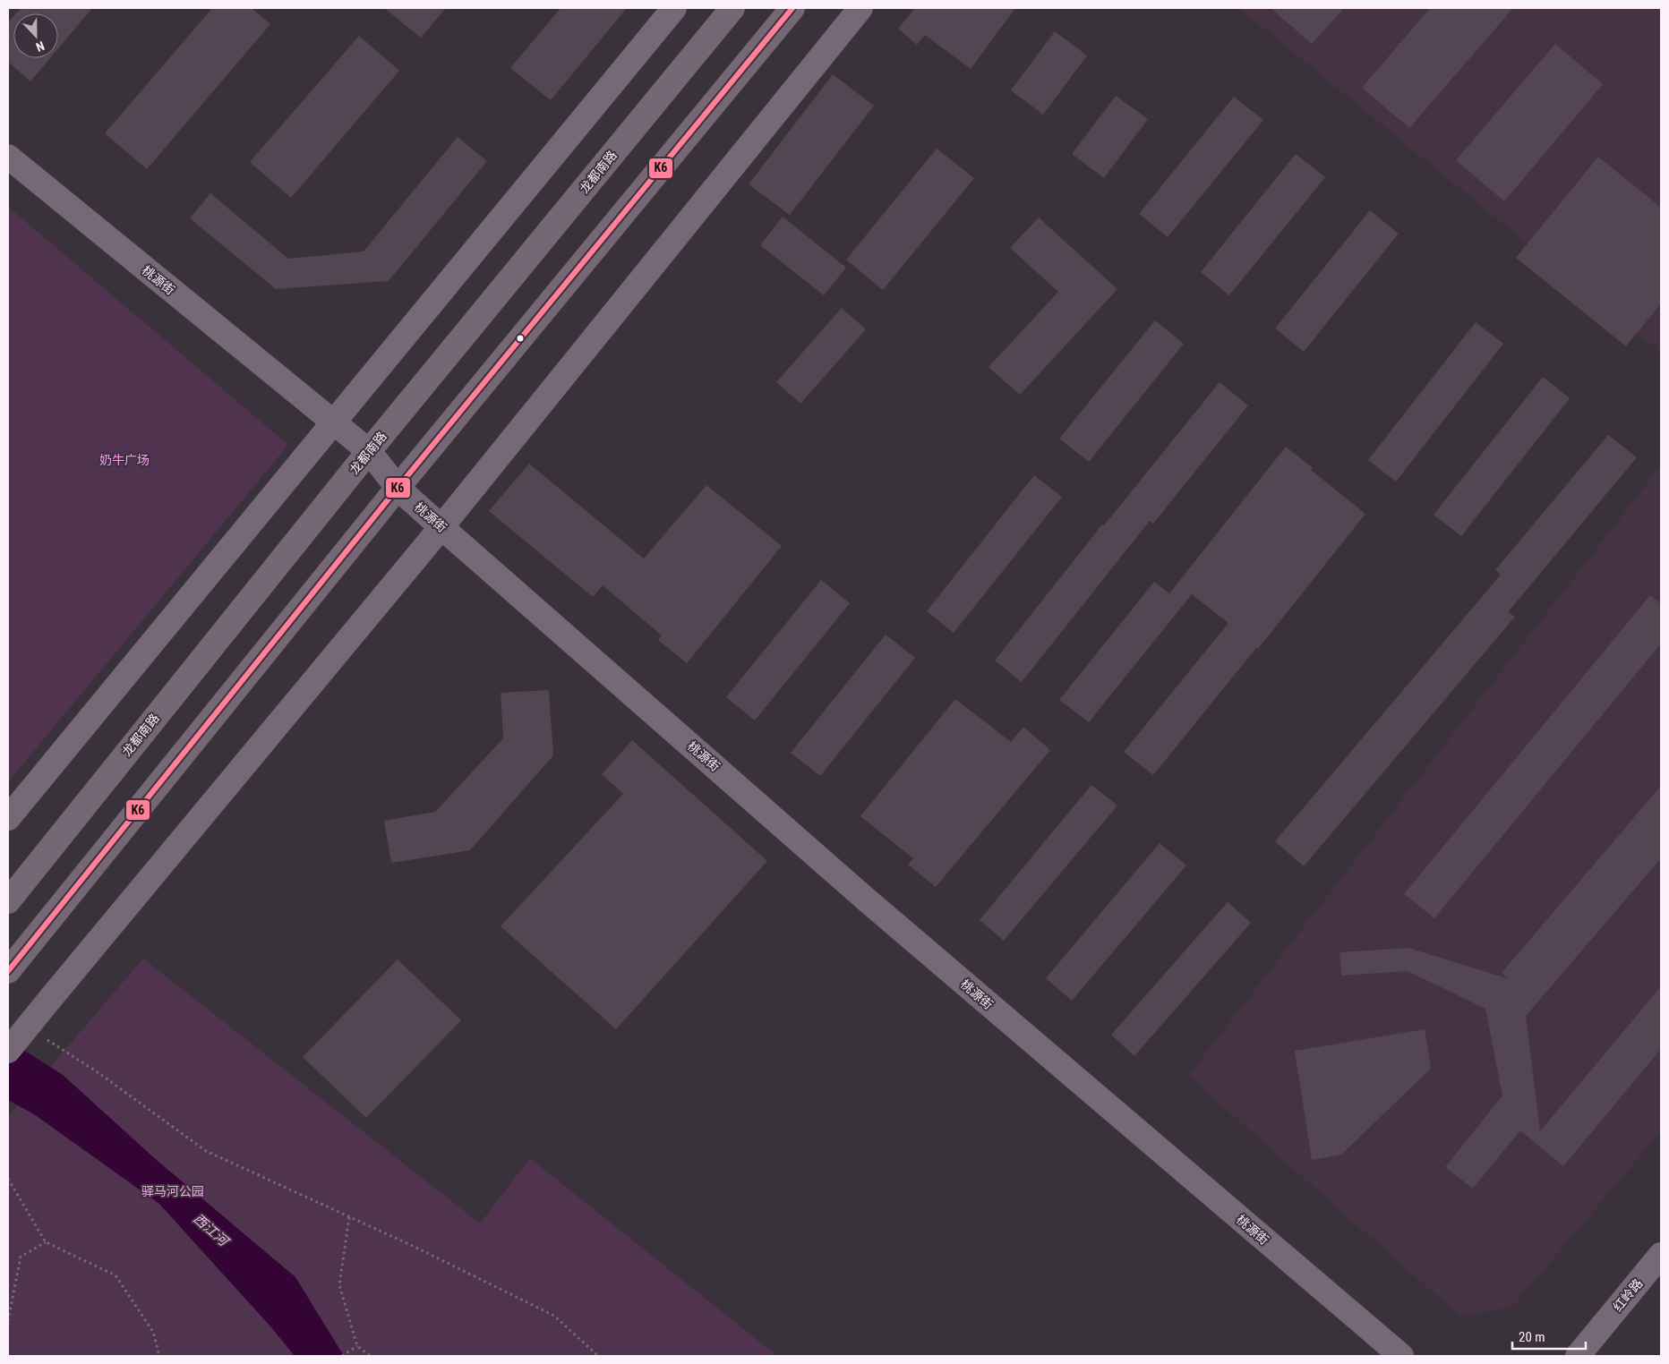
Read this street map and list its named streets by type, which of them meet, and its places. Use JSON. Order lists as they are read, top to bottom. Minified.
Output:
{"streets":{"main road":["龙都南路"],"street":["桃源街","红岭路"]},"crossings":[["龙都南路","桃源街"]],"water":["西江河"],"parks":["奶牛广场","驿马河公园"],"lines":["transit line K6"],"scale_bar":"20 m","north":"bottom"}
